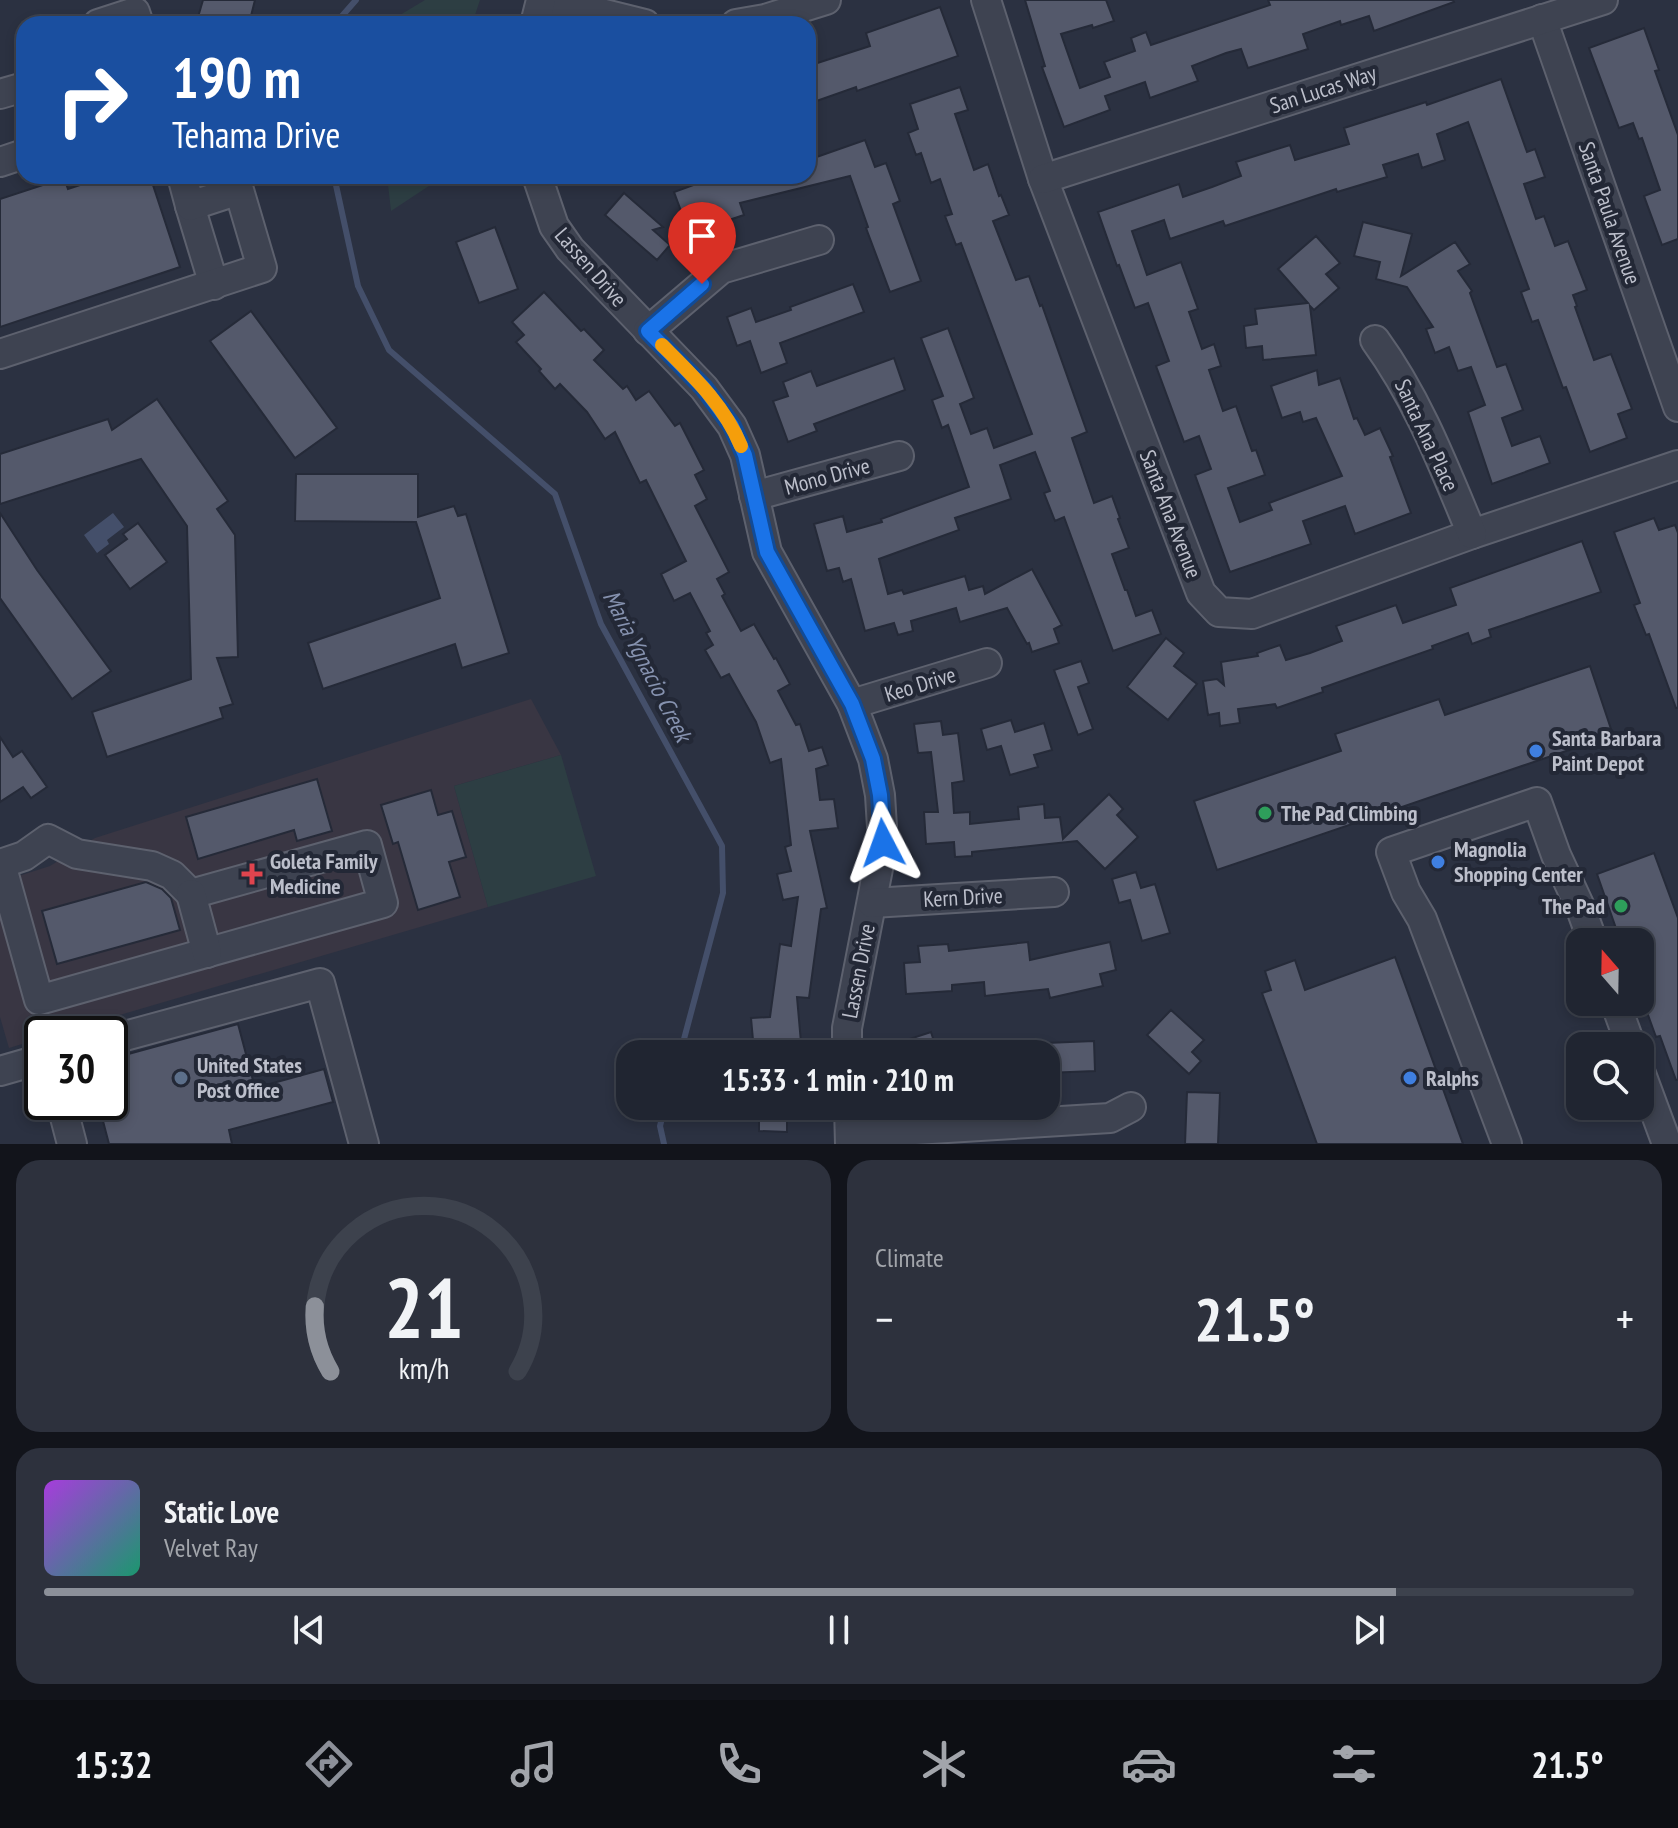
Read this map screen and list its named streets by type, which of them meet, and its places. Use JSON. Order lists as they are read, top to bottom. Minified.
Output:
{"streets":{"street":["San Lucas Way","Santa Paula Avenue","Lassen Drive","Santa Ana Place","Mono Drive","Santa Ana Avenue","Keo Drive","Kern Drive"]},"crossings":[["San Lucas Way","Santa Paula Avenue"],["San Lucas Way","Santa Ana Avenue"],["Lassen Drive","Mono Drive"],["Lassen Drive","Keo Drive"],["Lassen Drive","Kern Drive"],["Santa Ana Place","Santa Ana Avenue"]],"water":["Maria Ygnacio Creek"],"places":{"other":["Santa Barbara Paint Depot","The Pad Climbing","Magnolia Shopping Center","The Pad","United States Post Office","Ralphs"],"health":["Goleta Family Medicine"]},"north":"top","page":{"turn":["190 m","Tehama Drive"],"limit":"30","trip":"15:33 · 1 min · 210 m","tile":"Climate","heat":["−","21.5°","+"],"song":["Static Love","Velvet Ray"],"tabs":["15:32","21.5°"],"gauge":["21","km/h"]}}
